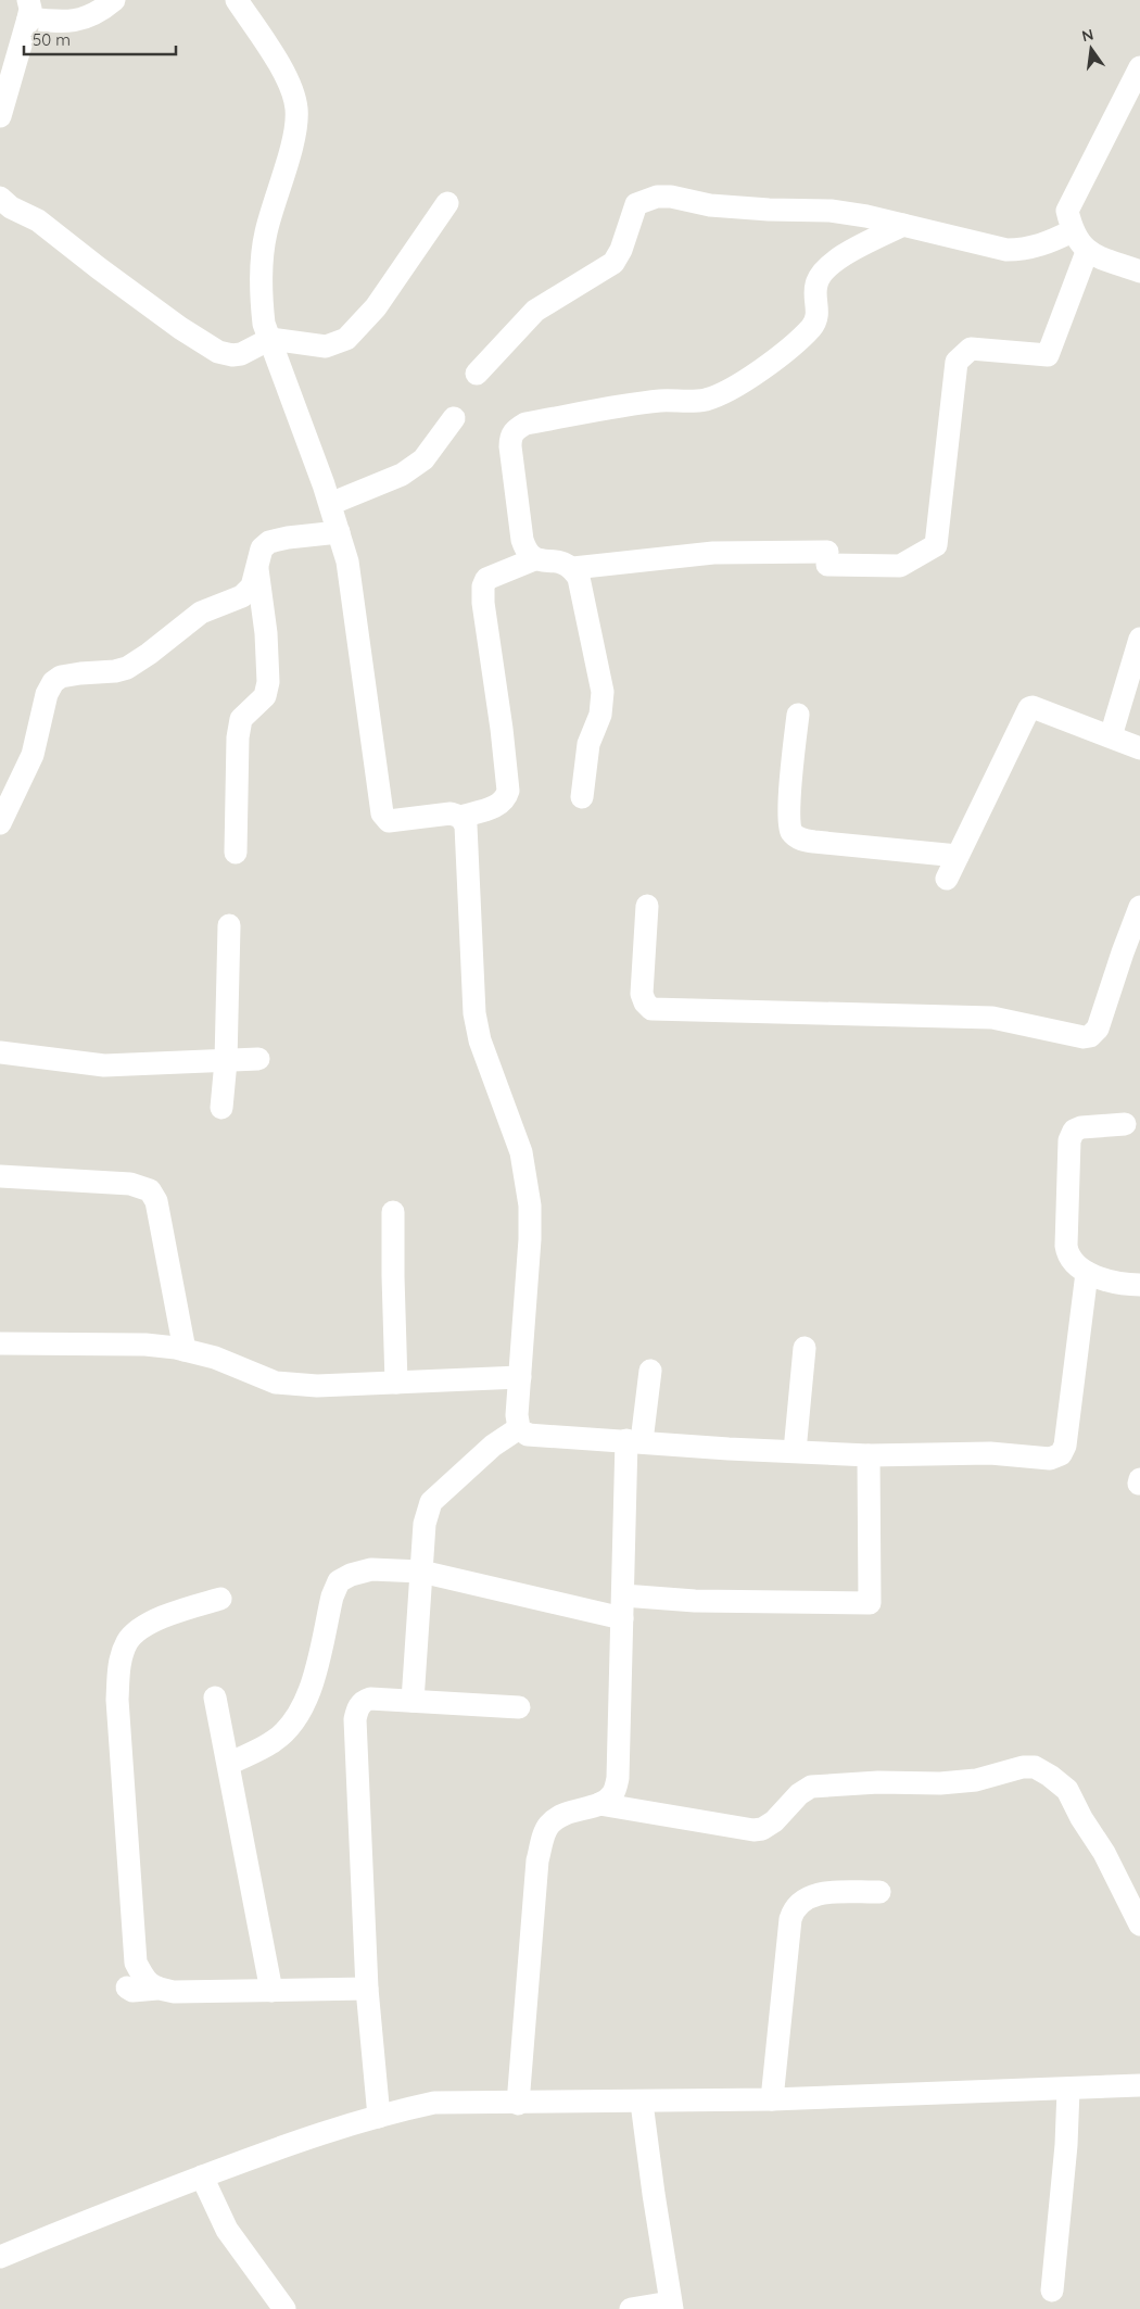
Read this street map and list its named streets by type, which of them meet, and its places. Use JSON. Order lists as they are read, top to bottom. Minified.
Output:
{"scale_bar":"50 m","north":"top"}
